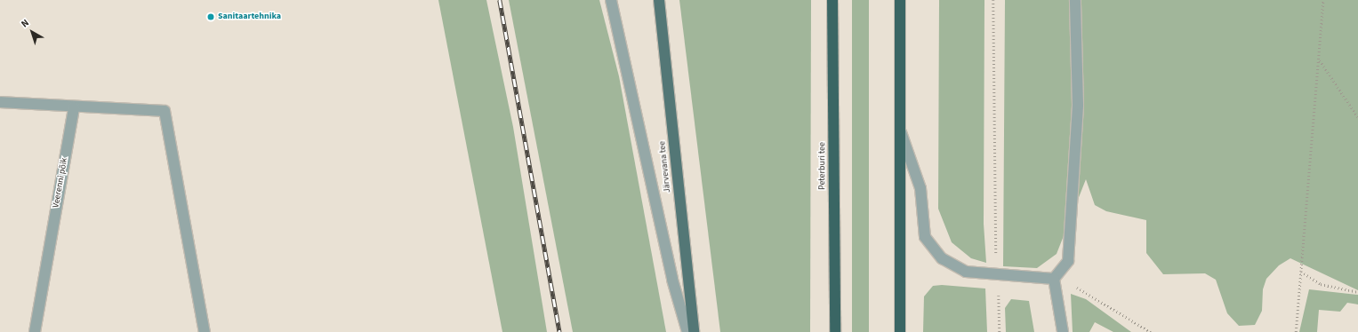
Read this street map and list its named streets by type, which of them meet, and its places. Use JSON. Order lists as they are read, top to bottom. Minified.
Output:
{"streets":{"highway":["Peterburi tee"],"main road":["Järvevana tee"],"street":["Veerenni põik"]},"places":["Sanitaartehnika"],"north":"top left"}
